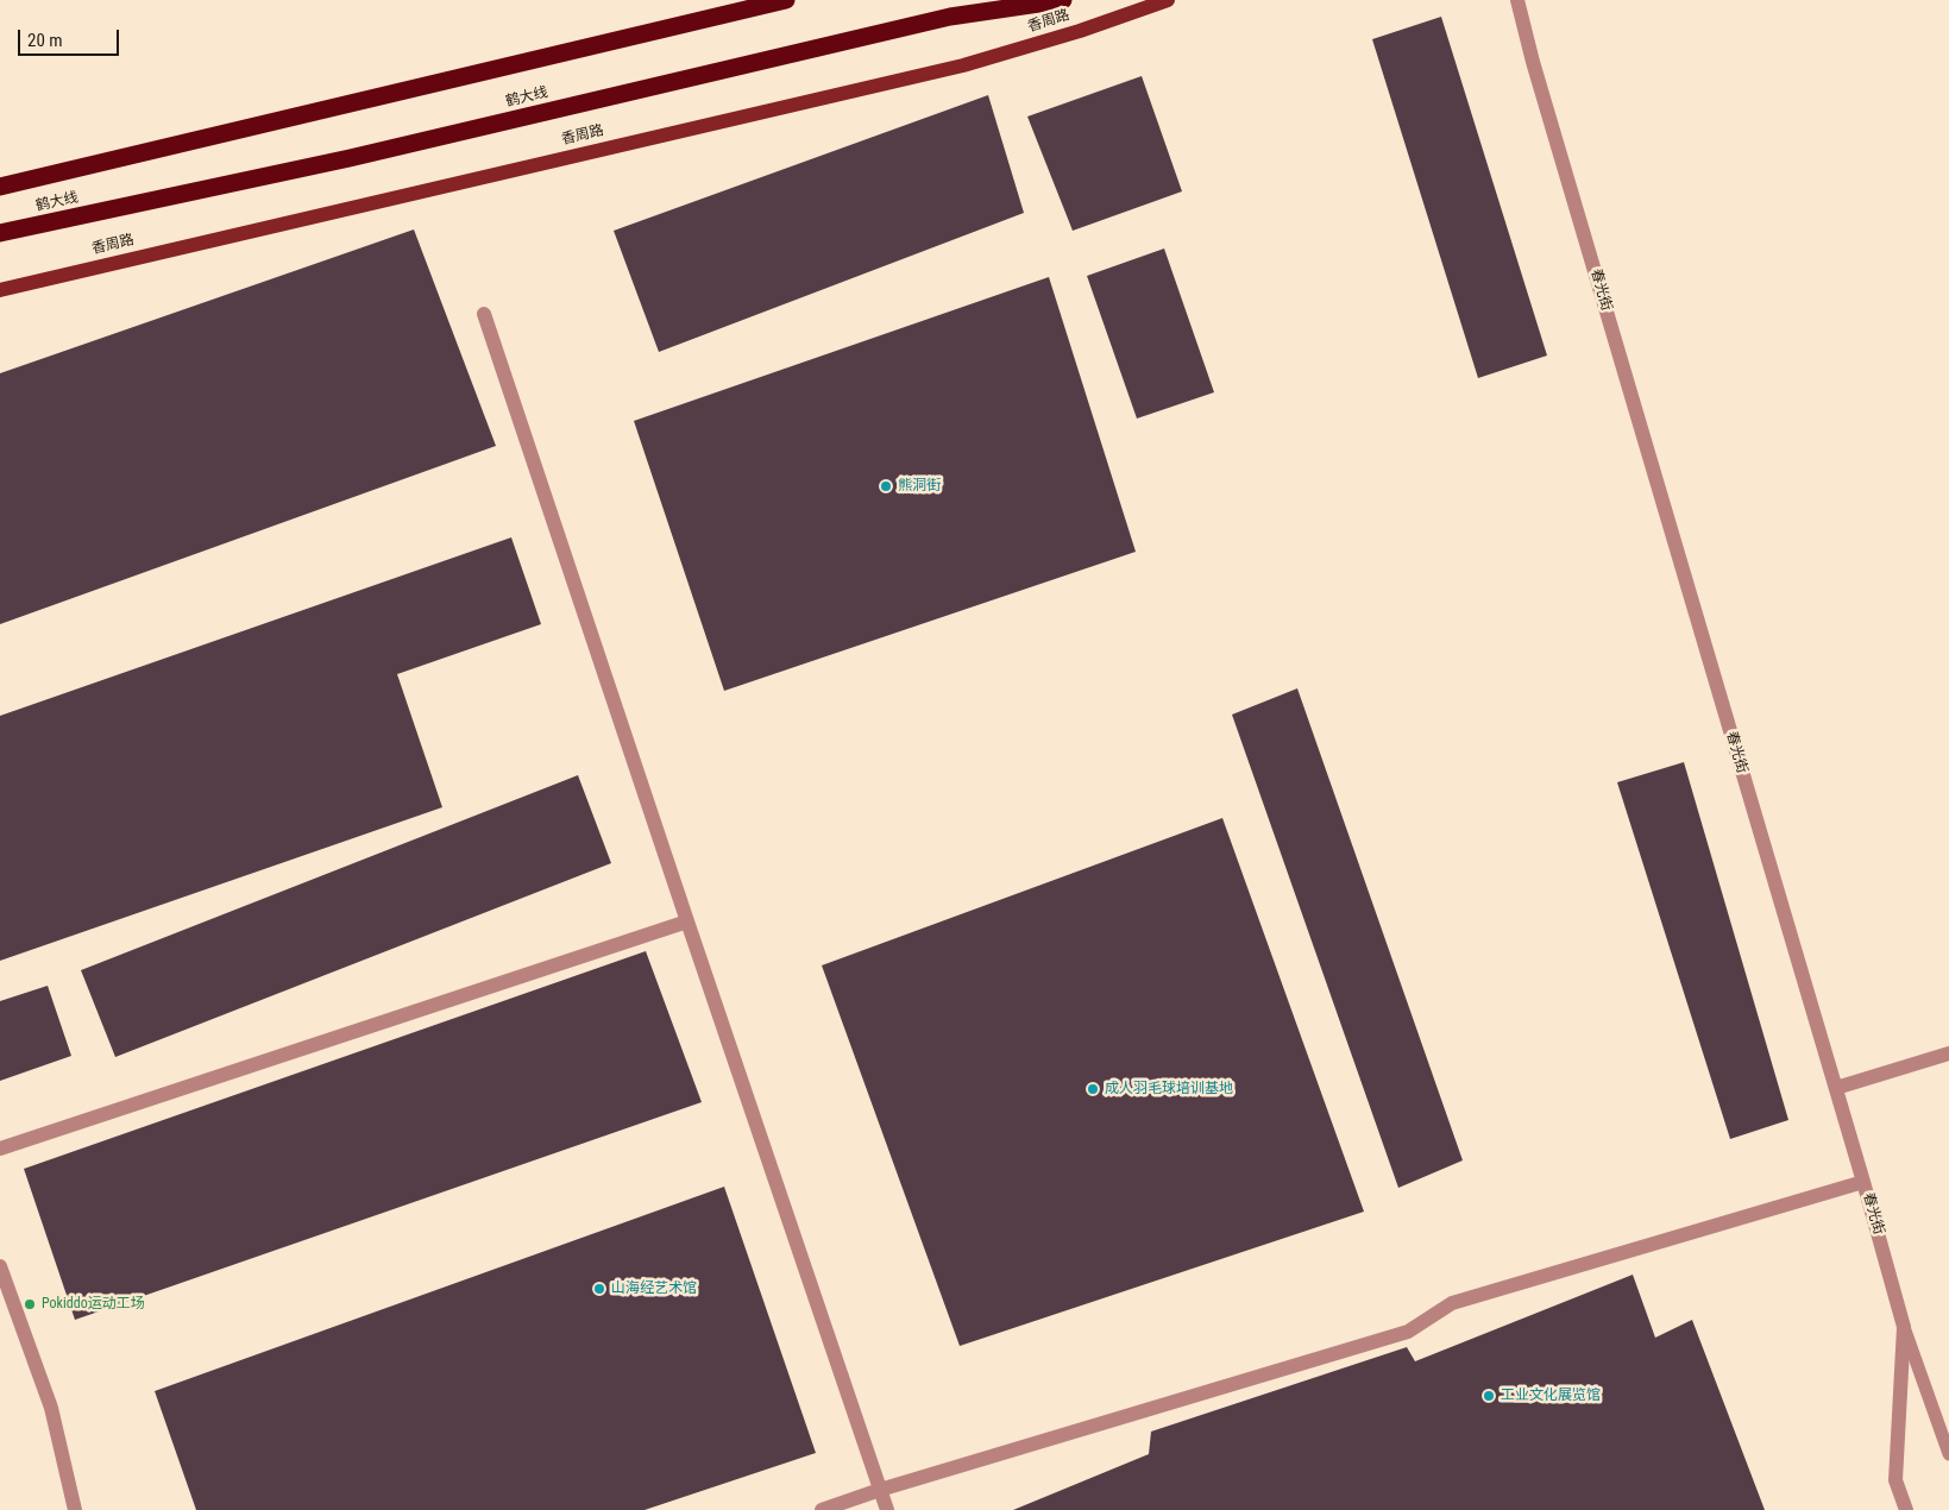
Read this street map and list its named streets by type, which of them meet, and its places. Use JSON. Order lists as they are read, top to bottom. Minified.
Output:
{"streets":{"highway":["鹤大线"],"main road":["香周路"],"street":["春光街"]},"places":["熊洞街","成人羽毛球培训基地","山海经艺术馆","Pokiddo运动工场","工业文化展览馆"],"scale_bar":"20 m"}
